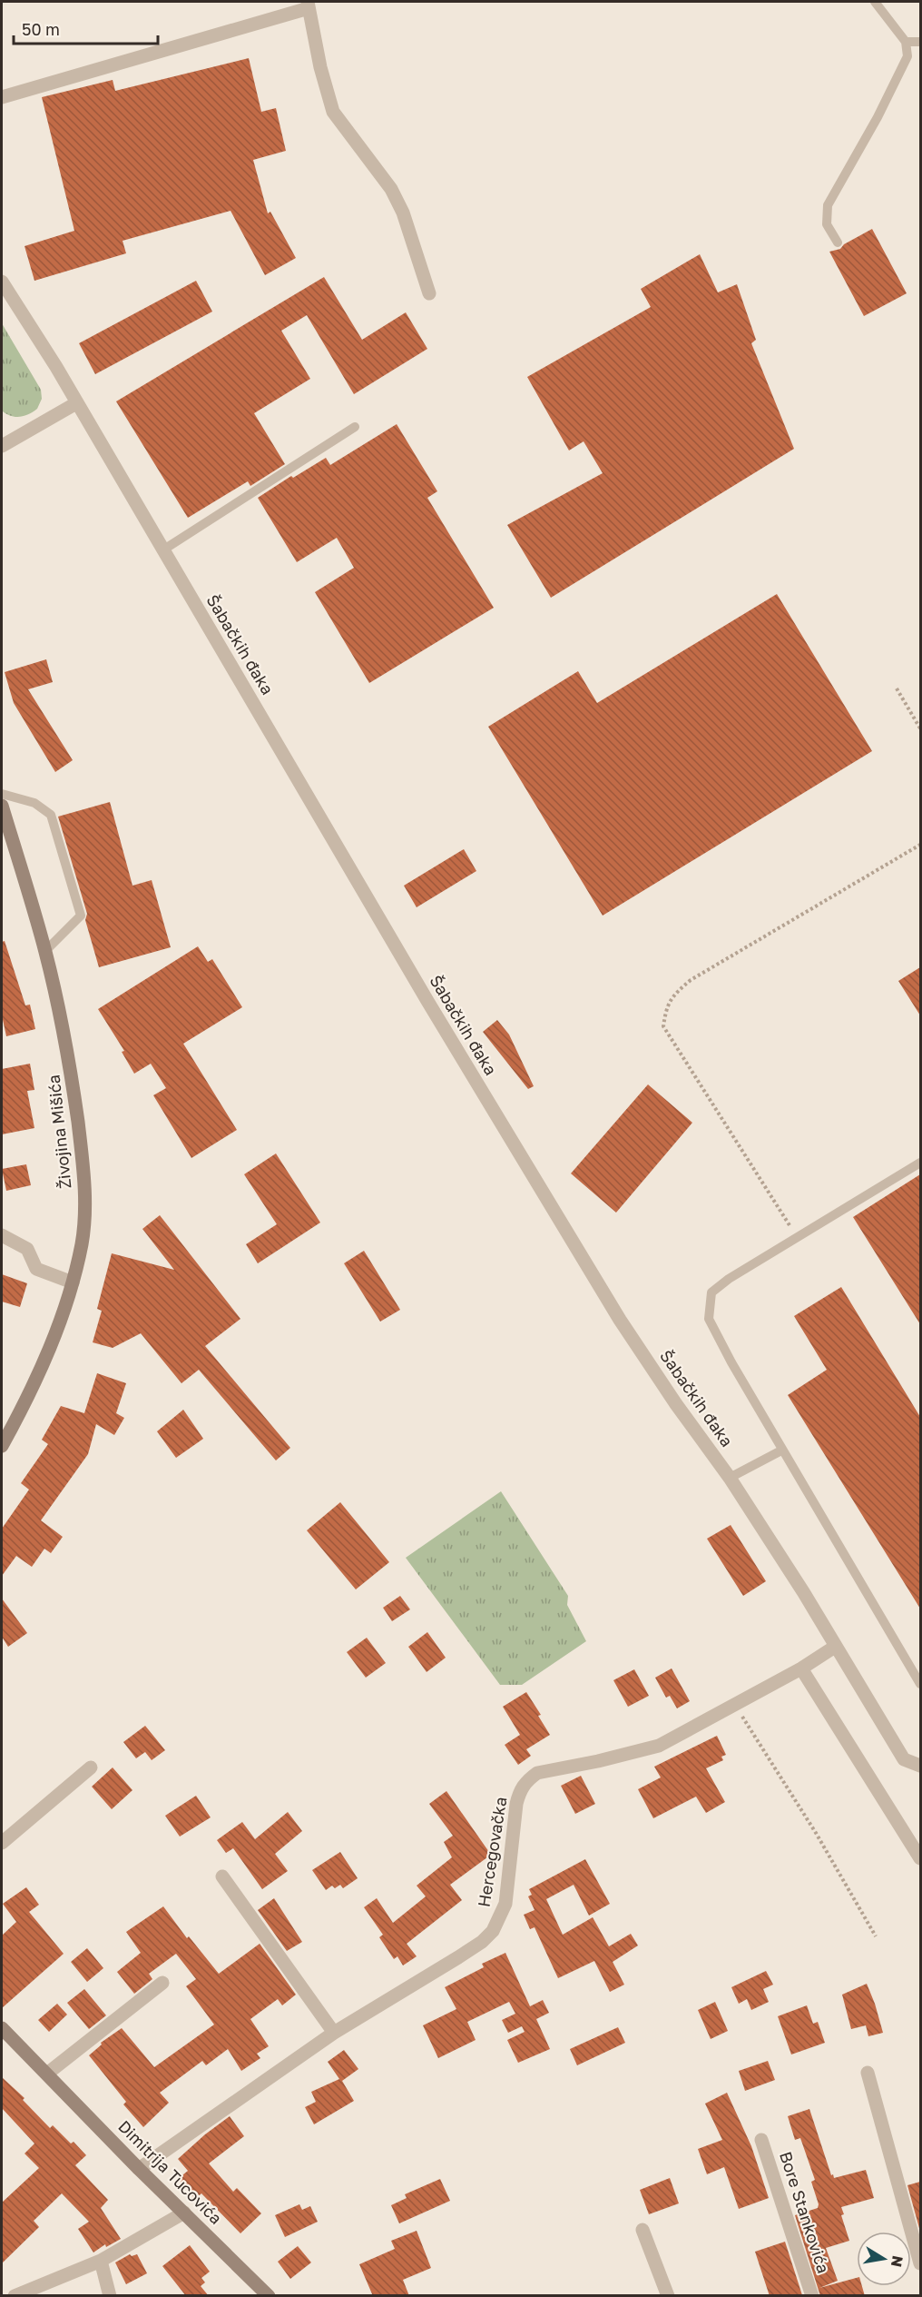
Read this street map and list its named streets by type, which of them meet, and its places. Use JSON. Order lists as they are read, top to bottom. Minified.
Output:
{"streets":{"main road":["Živojina Mišića","Dimitrija Tucovića"],"street":["Šabačkih đaka","Hercegovačka","Bore Stankovića"]},"crossings":[["Šabačkih đaka","Hercegovačka"],["Hercegovačka","Dimitrija Tucovića"]],"scale_bar":"50 m","north":"right"}
